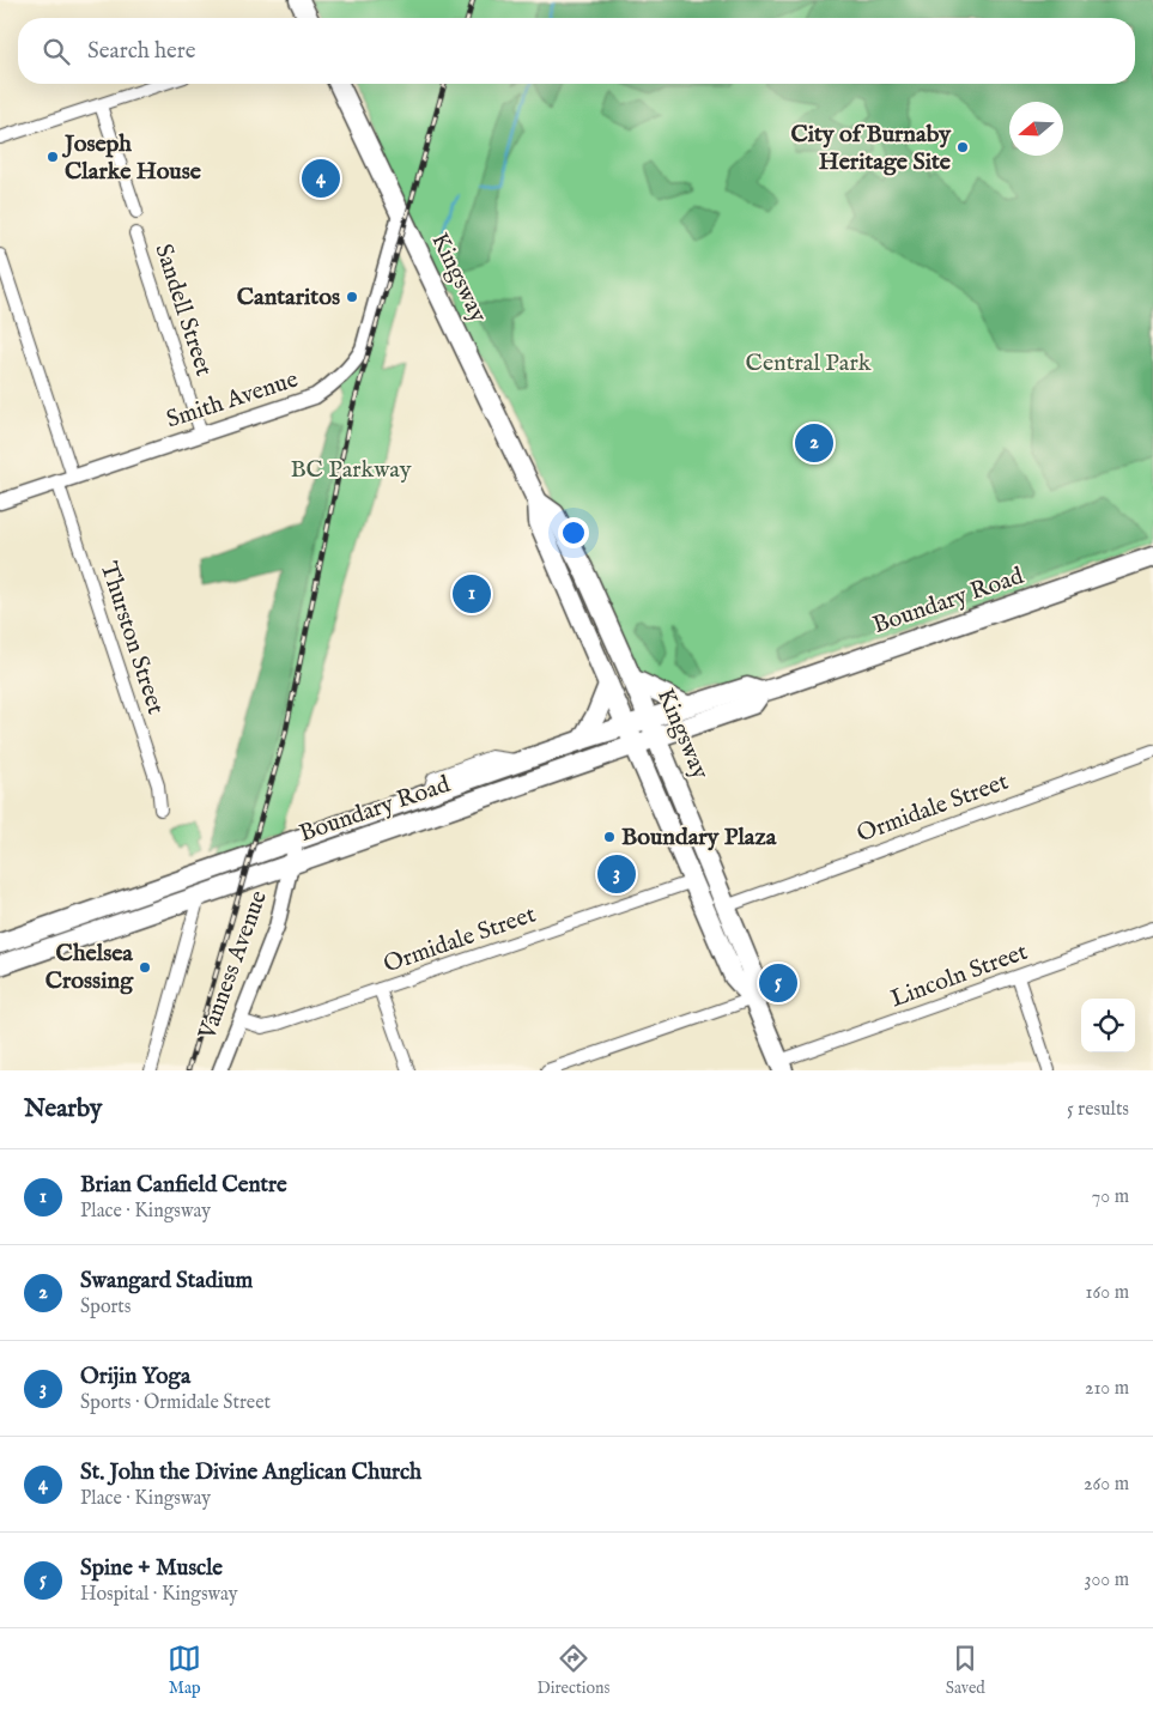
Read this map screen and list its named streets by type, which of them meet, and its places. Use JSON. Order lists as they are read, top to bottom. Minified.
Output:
{"streets":{"main road":["Kingsway","Boundary Road"],"street":["Sandell Street","Smith Avenue","Thurston Street","Ormidale Street","Vanness Avenue","Lincoln Street"]},"crossings":[["Kingsway","Smith Avenue"],["Kingsway","Boundary Road"],["Kingsway","Ormidale Street"],["Kingsway","Lincoln Street"],["Sandell Street","Smith Avenue"],["Smith Avenue","Thurston Street"],["Boundary Road","Vanness Avenue"],["Ormidale Street","Vanness Avenue"]],"parks":["Central Park","BC Parkway"],"places":["City of Burnaby Heritage Site","Joseph Clarke House","Cantaritos","Boundary Plaza","Chelsea Crossing"],"north":"left","page":{"search":"Search here","pins":["4","2","1","3","5"],"heading":["Nearby","5 results"],"list":[{"mark":"1","name":"Brian Canfield Centre","note":"Place · Kingsway","value":"70 m"},{"mark":"2","name":"Swangard Stadium","note":"Sports","value":"160 m"},{"mark":"3","name":"Orijin Yoga","note":"Sports · Ormidale Street","value":"210 m"},{"mark":"4","name":"St. John the Divine Anglican Church","note":"Place · Kingsway","value":"260 m"},{"mark":"5","name":"Spine + Muscle","note":"Hospital · Kingsway","value":"300 m"}],"nav":["Map","Directions","Saved"]}}
